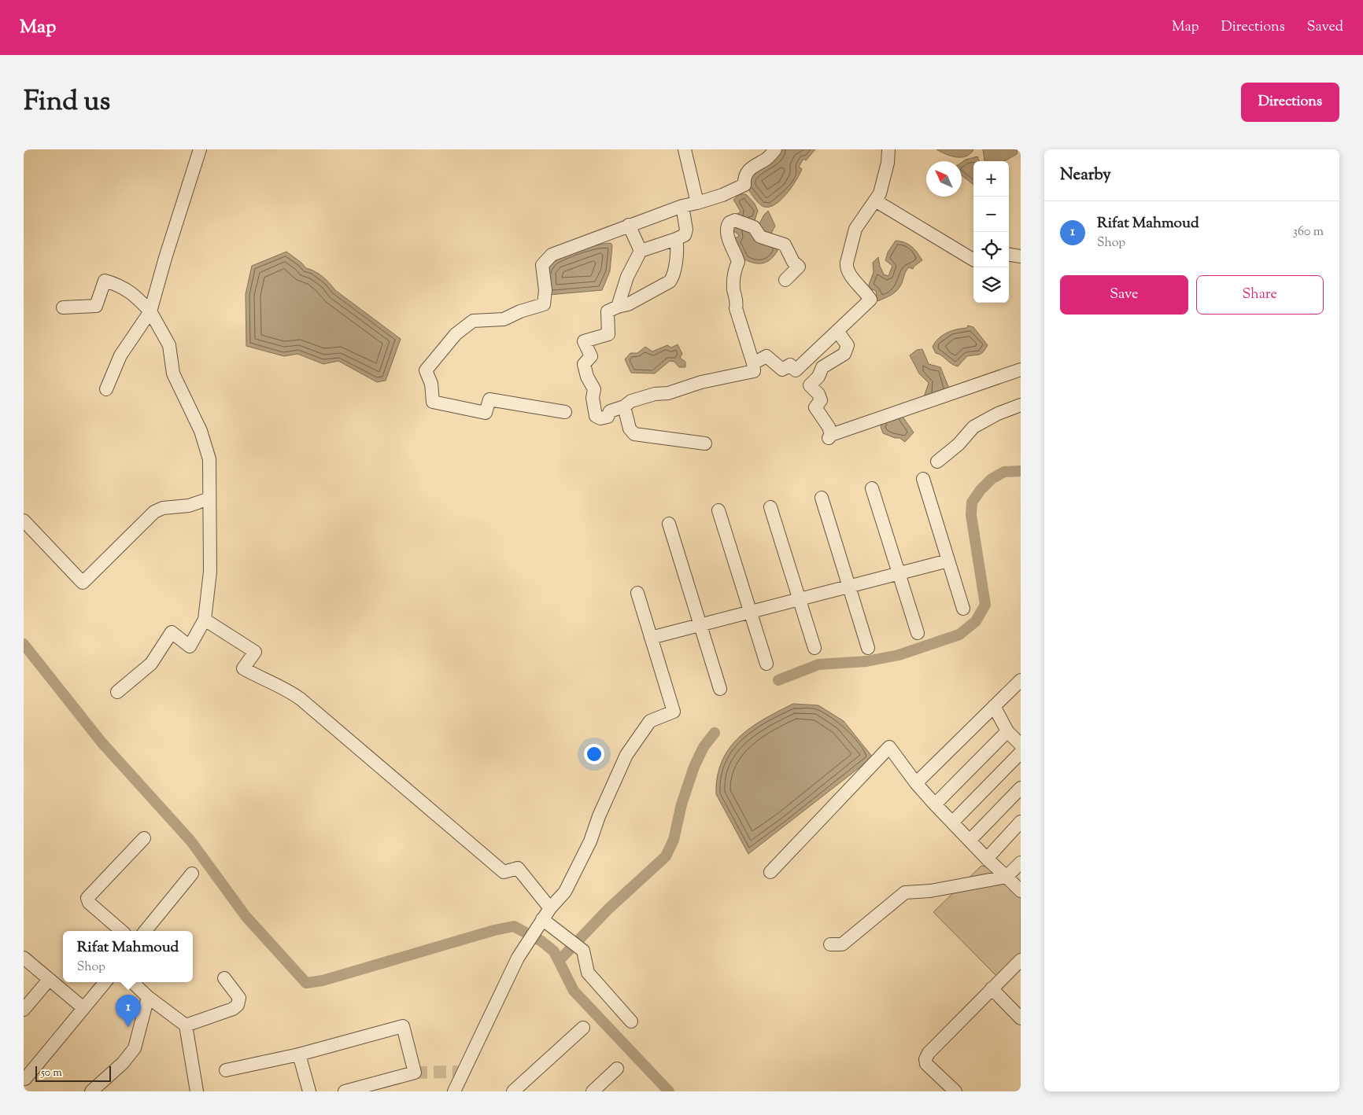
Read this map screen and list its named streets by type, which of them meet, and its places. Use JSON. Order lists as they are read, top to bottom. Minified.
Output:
{"scale_bar":"50 m","north":"top left","page":{"header":"Map","nav":["Map","Directions","Saved"],"title":"Find us","buttons":["Directions",["Save","Share"]],"heading":"Nearby","map_buttons":["+","−"],"list":[{"mark":"1","name":"Rifat Mahmoud","note":"Shop","value":"360 m"}],"popup":["Rifat Mahmoud","Shop"],"pins":"1","scale":"50 m"}}
